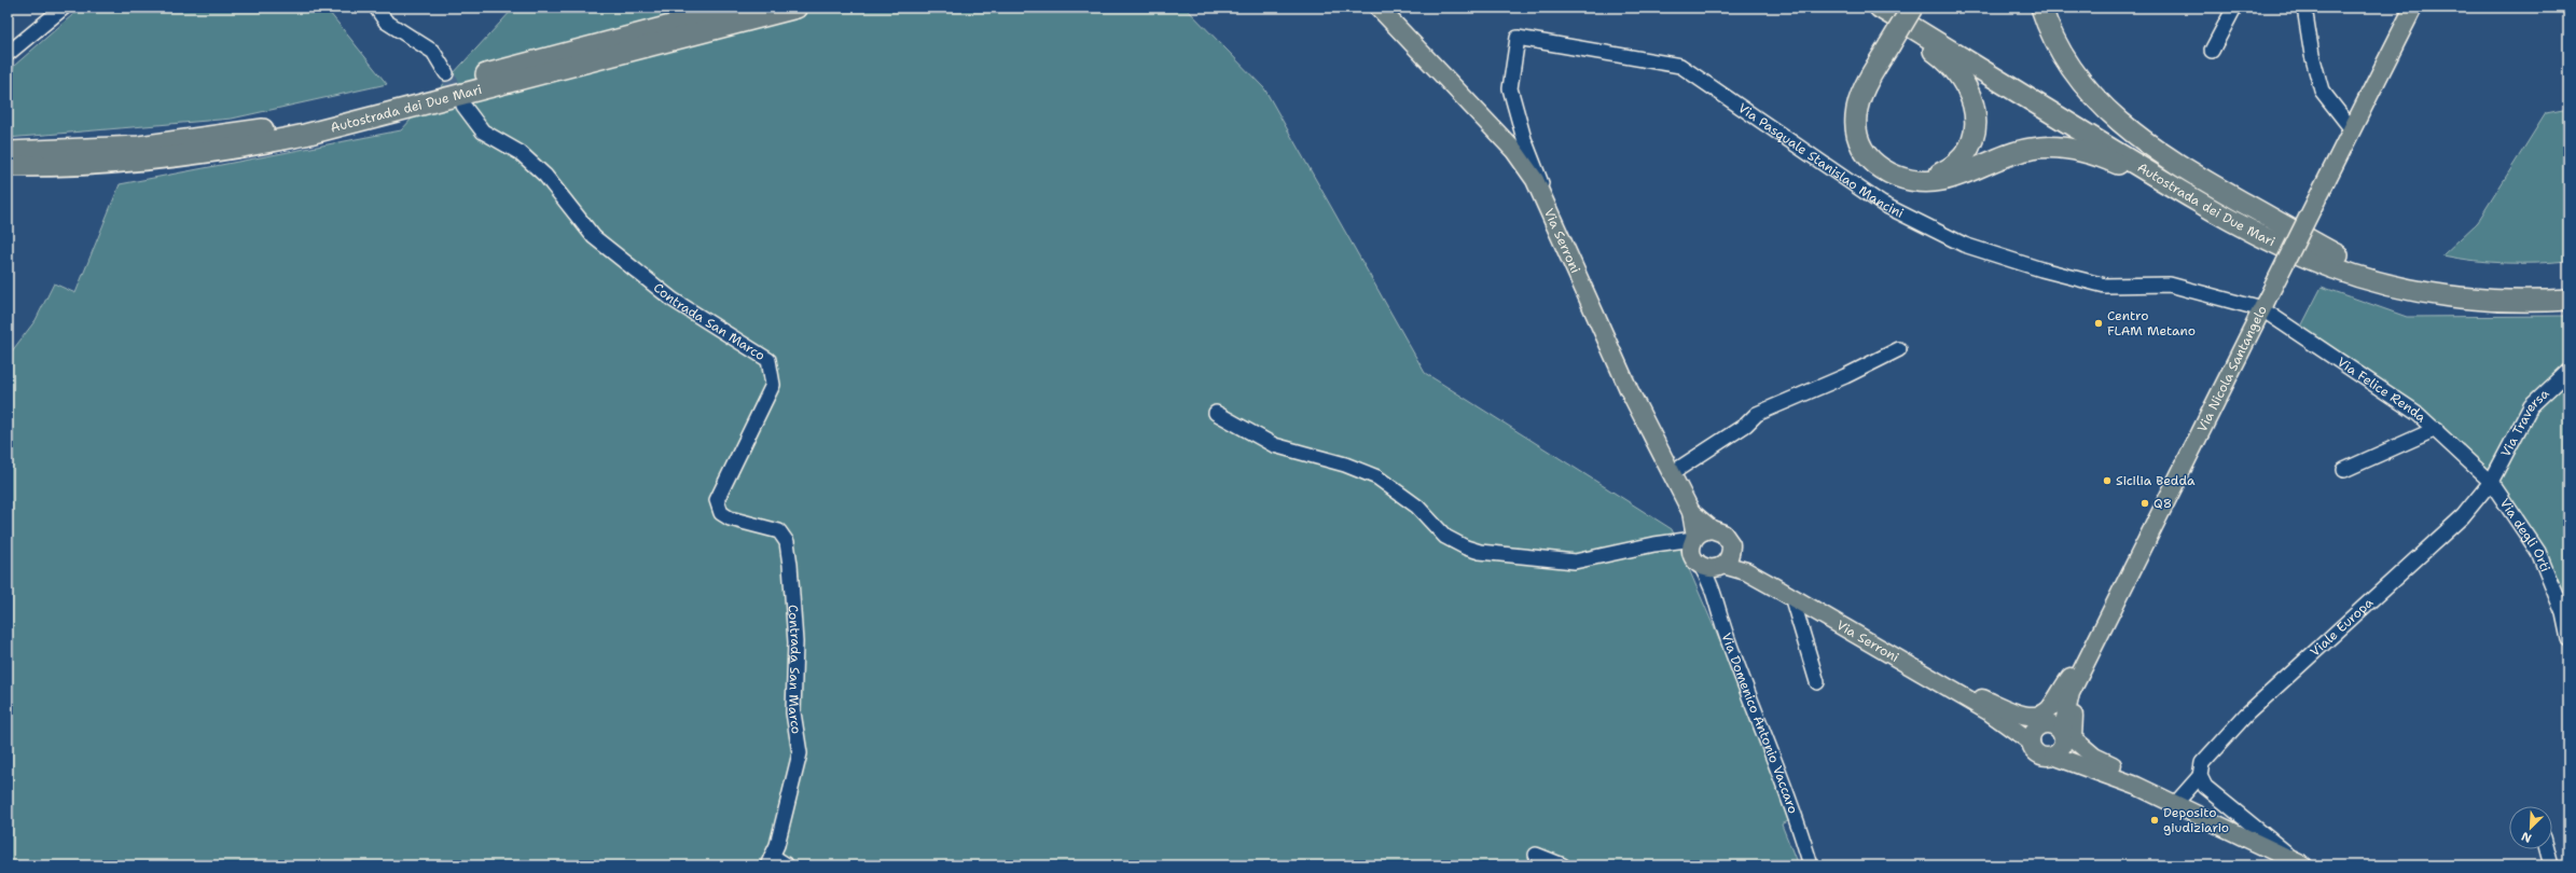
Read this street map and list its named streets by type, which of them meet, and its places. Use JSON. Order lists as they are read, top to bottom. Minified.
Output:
{"streets":{"highway":["Autostrada dei Due Mari"],"main road":["Via Serroni","Via Nicola Santangelo"],"street":["Via Pasquale Stanislao Mancini","Contrada San Marco","Via Felice Renda","Via Traversa","Via degli Orti","Viale Europa","Via Domenico Antonio Vaccaro"]},"crossings":[["Via Pasquale Stanislao Mancini","Via Serroni"],["Via Pasquale Stanislao Mancini","Via Nicola Santangelo"],["Via Pasquale Stanislao Mancini","Via Felice Renda"],["Via Serroni","Via Domenico Antonio Vaccaro"],["Via Nicola Santangelo","Via Felice Renda"],["Via Felice Renda","Via Traversa"],["Via Felice Renda","Via degli Orti"],["Via Felice Renda","Viale Europa"],["Via Traversa","Via degli Orti"],["Via Traversa","Viale Europa"],["Via degli Orti","Viale Europa"]],"places":["Centro FLAM Metano","Sicilia Bedda","Q8","Deposito giudiziario"],"north":"bottom left"}
